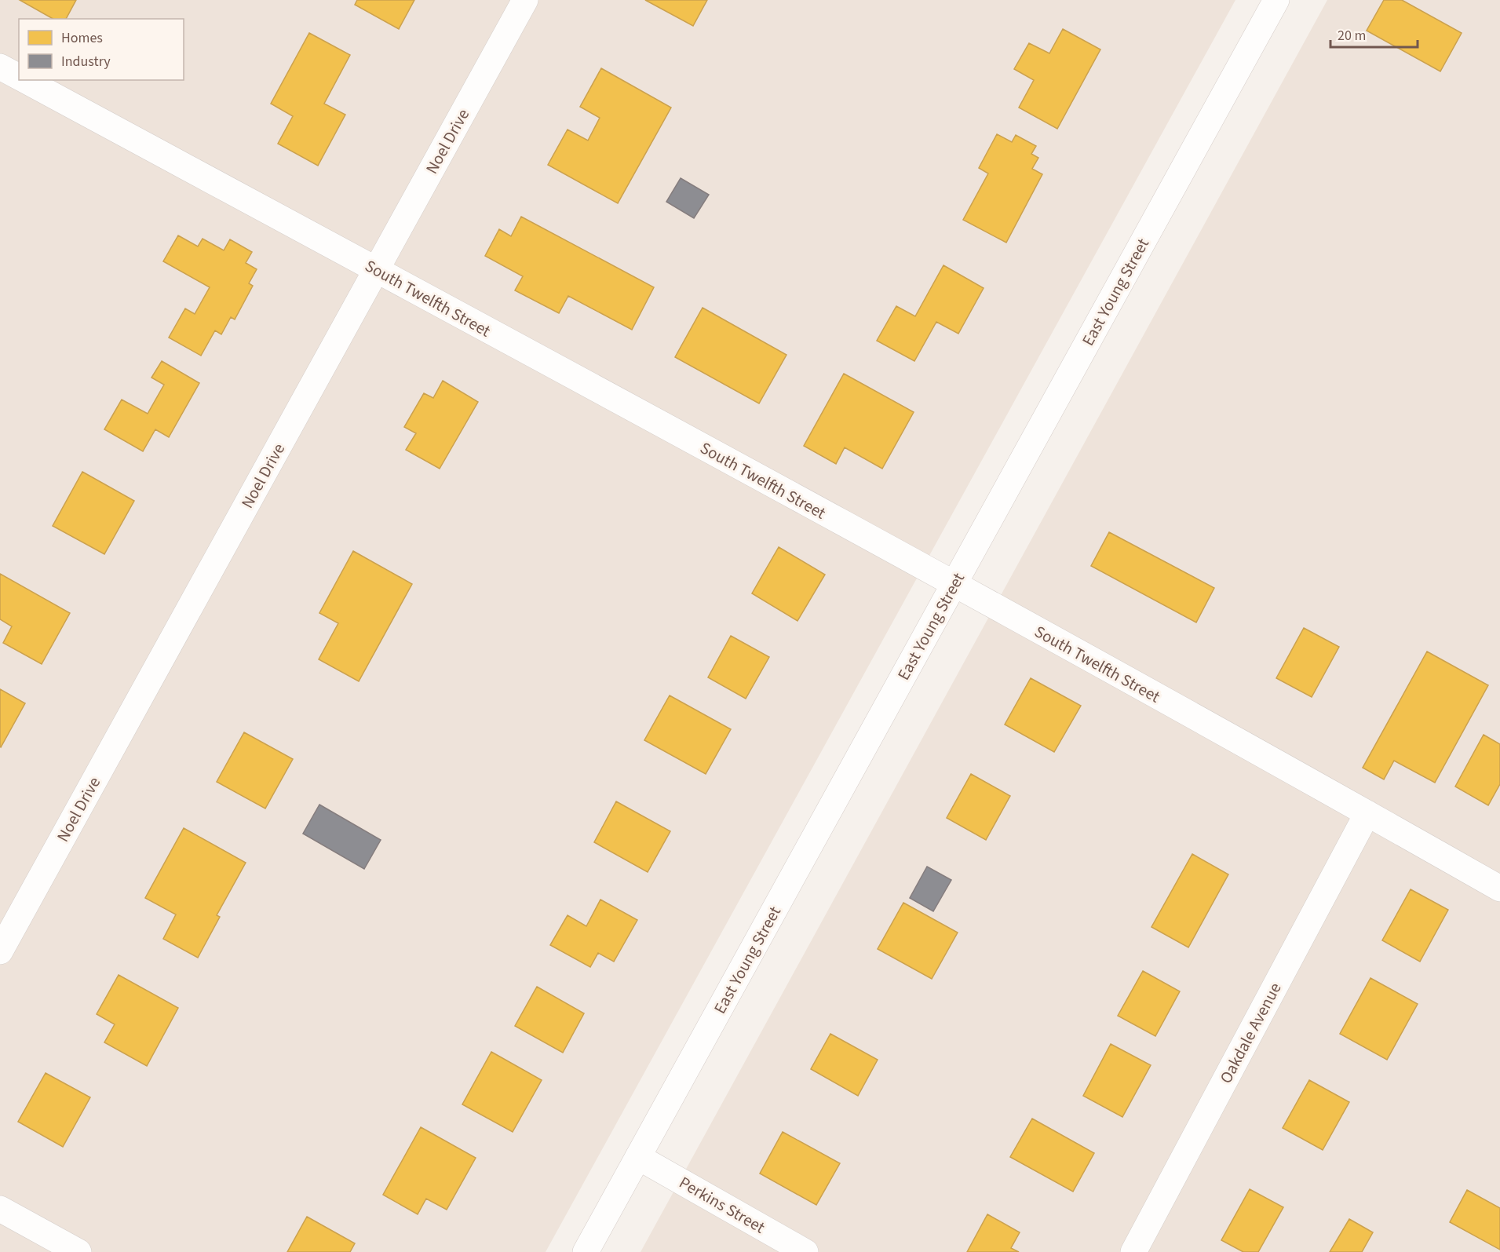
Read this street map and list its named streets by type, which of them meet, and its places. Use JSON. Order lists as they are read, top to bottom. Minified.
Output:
{"streets":{"street":["Noel Drive","East Young Street","South Twelfth Street","Oakdale Avenue","Perkins Street"]},"crossings":[["Noel Drive","South Twelfth Street"],["East Young Street","South Twelfth Street"],["East Young Street","Perkins Street"],["South Twelfth Street","Oakdale Avenue"]],"legend":["Homes","Industry"],"scale_bar":"20 m"}
